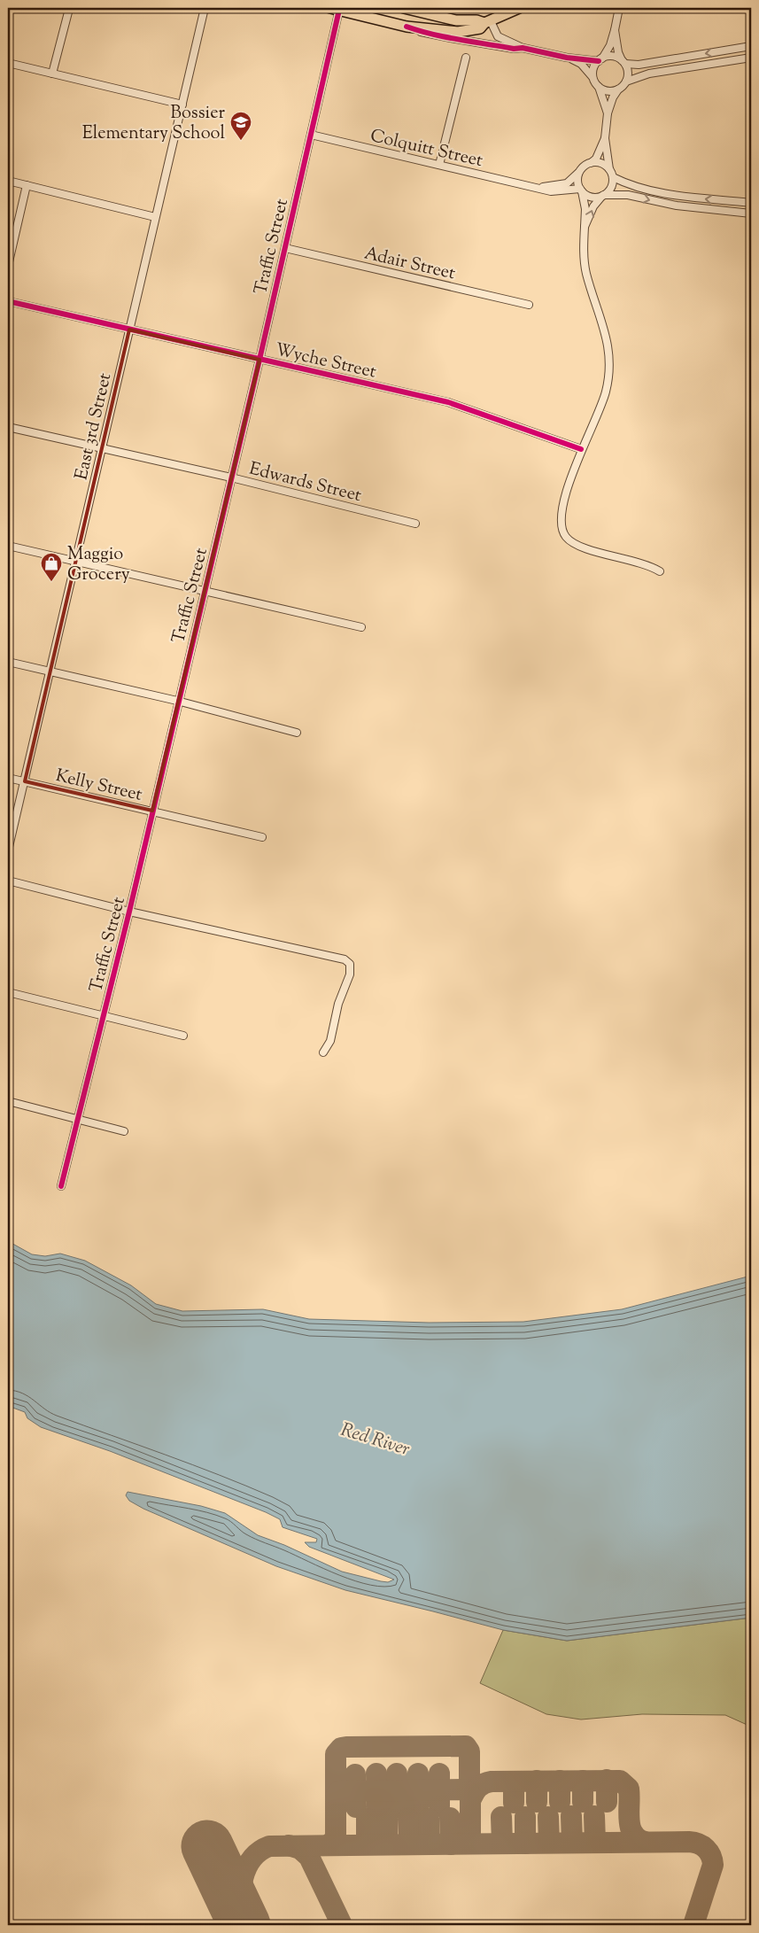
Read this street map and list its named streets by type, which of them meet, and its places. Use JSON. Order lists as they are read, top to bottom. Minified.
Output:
{"streets":{"street":["Colquitt Street","Traffic Street","Adair Street","Wyche Street","East 3rd Street","Edwards Street","Kelly Street"]},"crossings":[["Colquitt Street","Traffic Street"],["Traffic Street","Adair Street"],["Traffic Street","Wyche Street"],["Traffic Street","Edwards Street"],["Traffic Street","Kelly Street"],["Wyche Street","East 3rd Street"],["East 3rd Street","Edwards Street"],["East 3rd Street","Kelly Street"]],"water":["Red River"],"places":{"school or university":["Bossier Elementary School"],"shop":["Maggio Grocery"]}}
